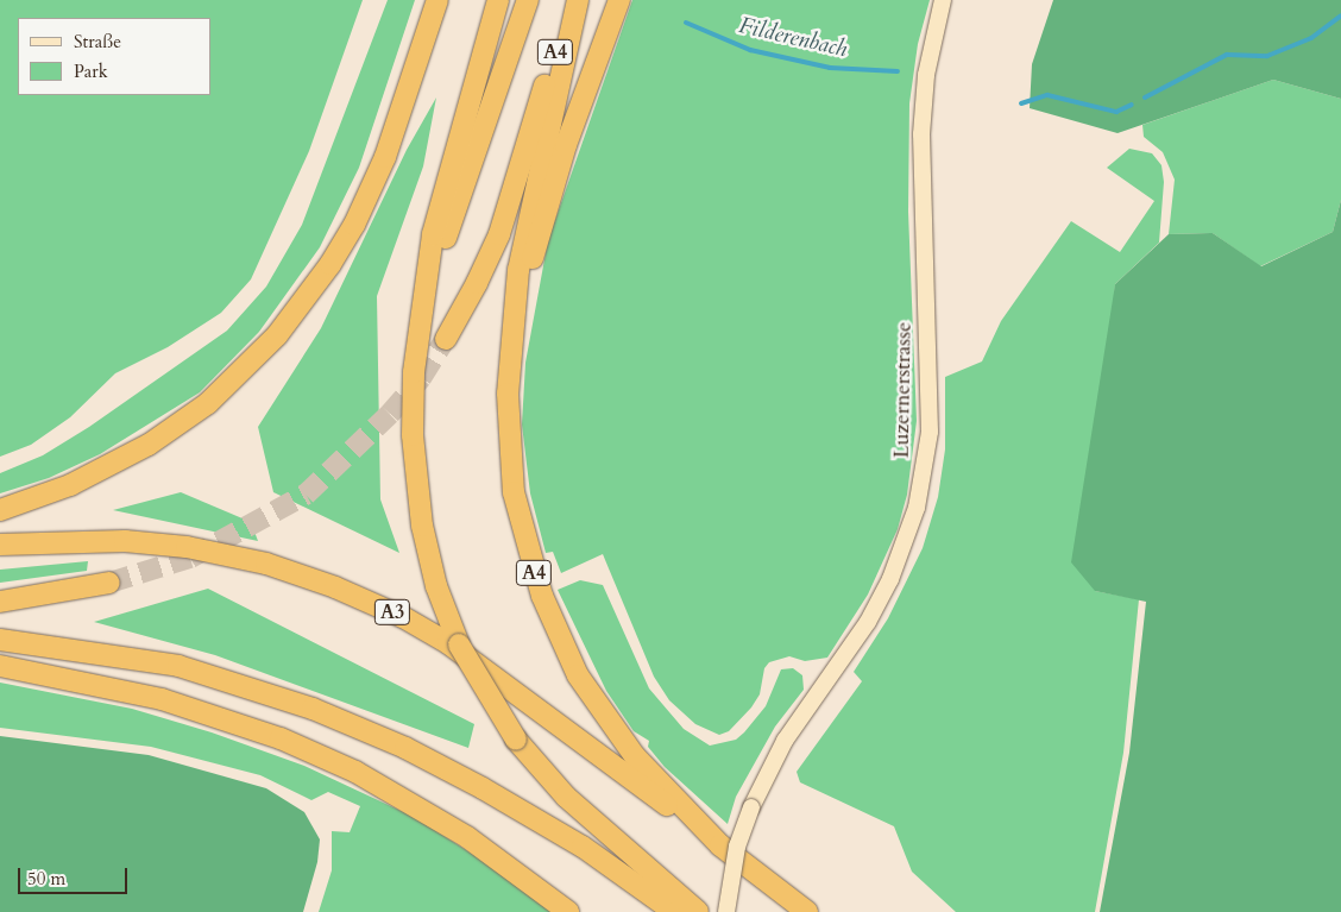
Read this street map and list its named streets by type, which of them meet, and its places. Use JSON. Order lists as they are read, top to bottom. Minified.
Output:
{"streets":{"highway":["A4","A3"],"main road":["Luzernerstrasse"]},"crossings":[["A4","A3"]],"water":["Filderenbach"],"legend":["Straße","Park"],"scale_bar":"50 m"}
